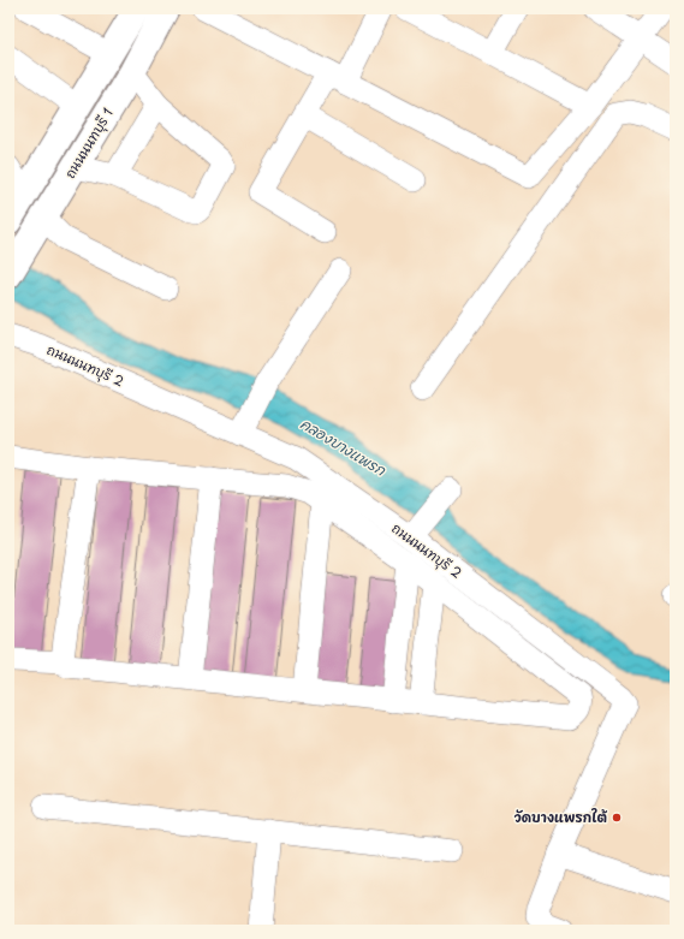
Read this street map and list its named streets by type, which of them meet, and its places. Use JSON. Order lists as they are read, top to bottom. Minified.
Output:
{"streets":{"main road":["ถนนนนทบุรี 1"],"street":["ถนนนนทบุรี 2"]},"water":["คลองบางแพรก"],"places":["วัดบางแพรกใต้"]}
